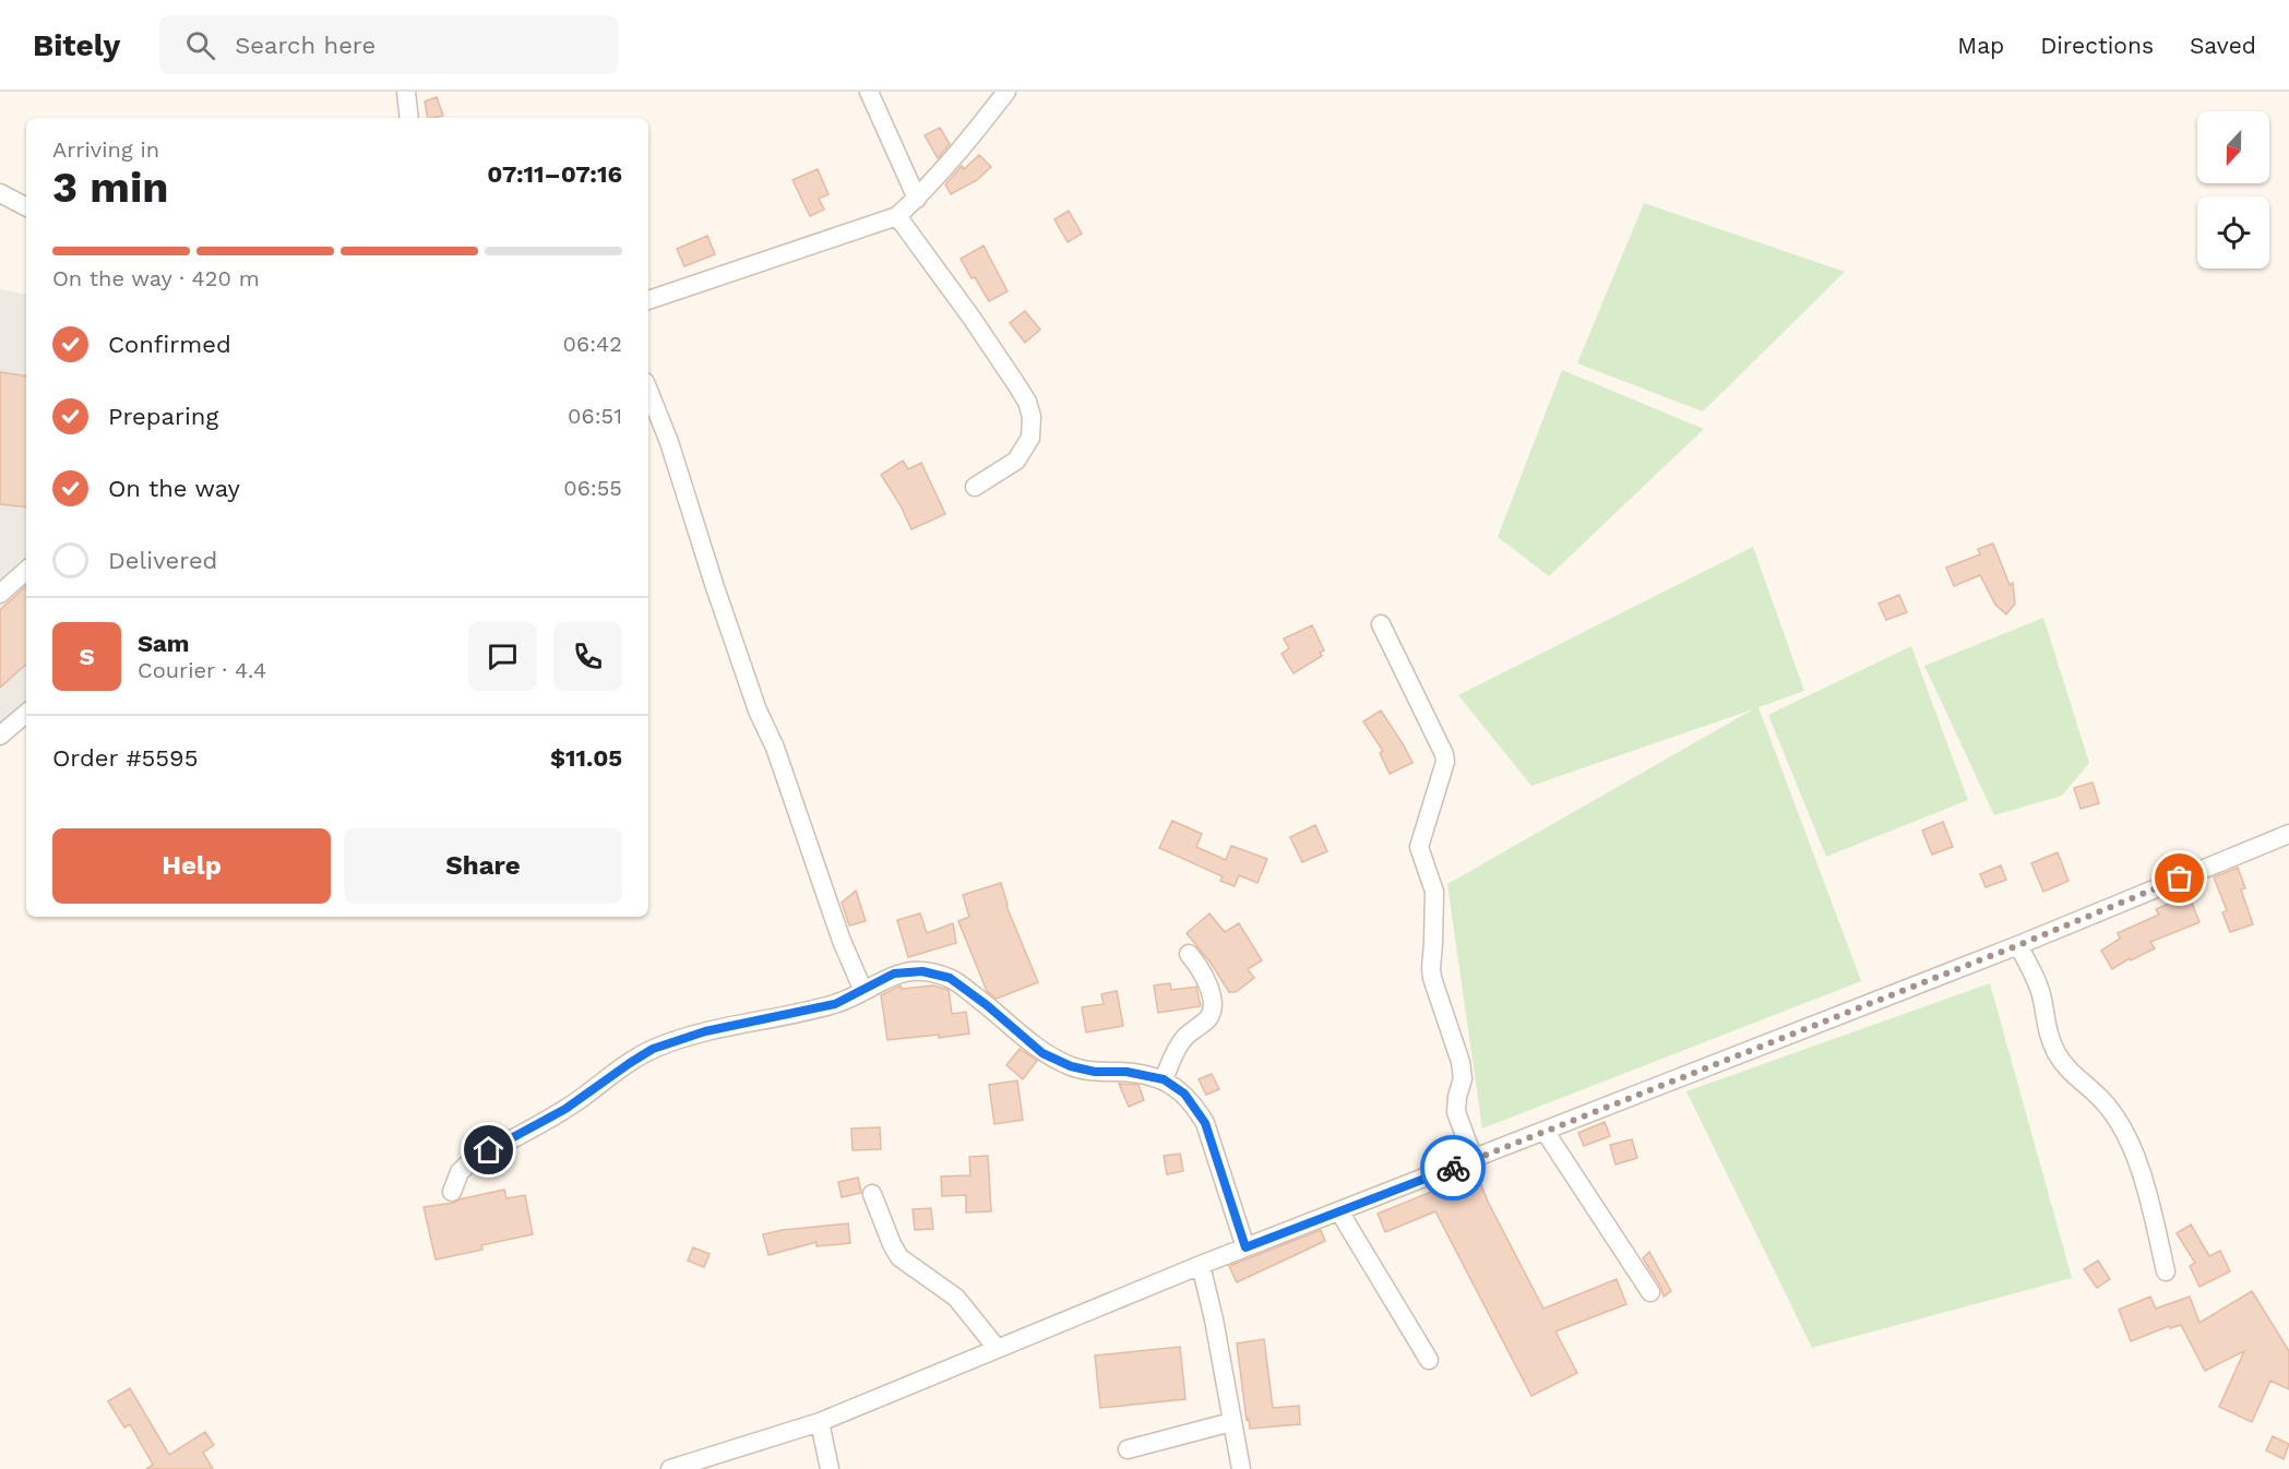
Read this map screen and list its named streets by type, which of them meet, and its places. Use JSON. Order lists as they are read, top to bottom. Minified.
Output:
{"north":"bottom","page":{"header":"Bitely","search":"Search here","nav":["Map","Directions","Saved"],"heading":["3 min","Arriving in","07:11–07:16"],"panel":["Sam","Courier · 4.4","Order #5595","$11.05"],"bar":"On the way · 420 m","list":[["Confirmed","06:42"],["Preparing","06:51"],["On the way","06:55"],"Delivered"],"round":"S","buttons":["Help","Share"]}}
